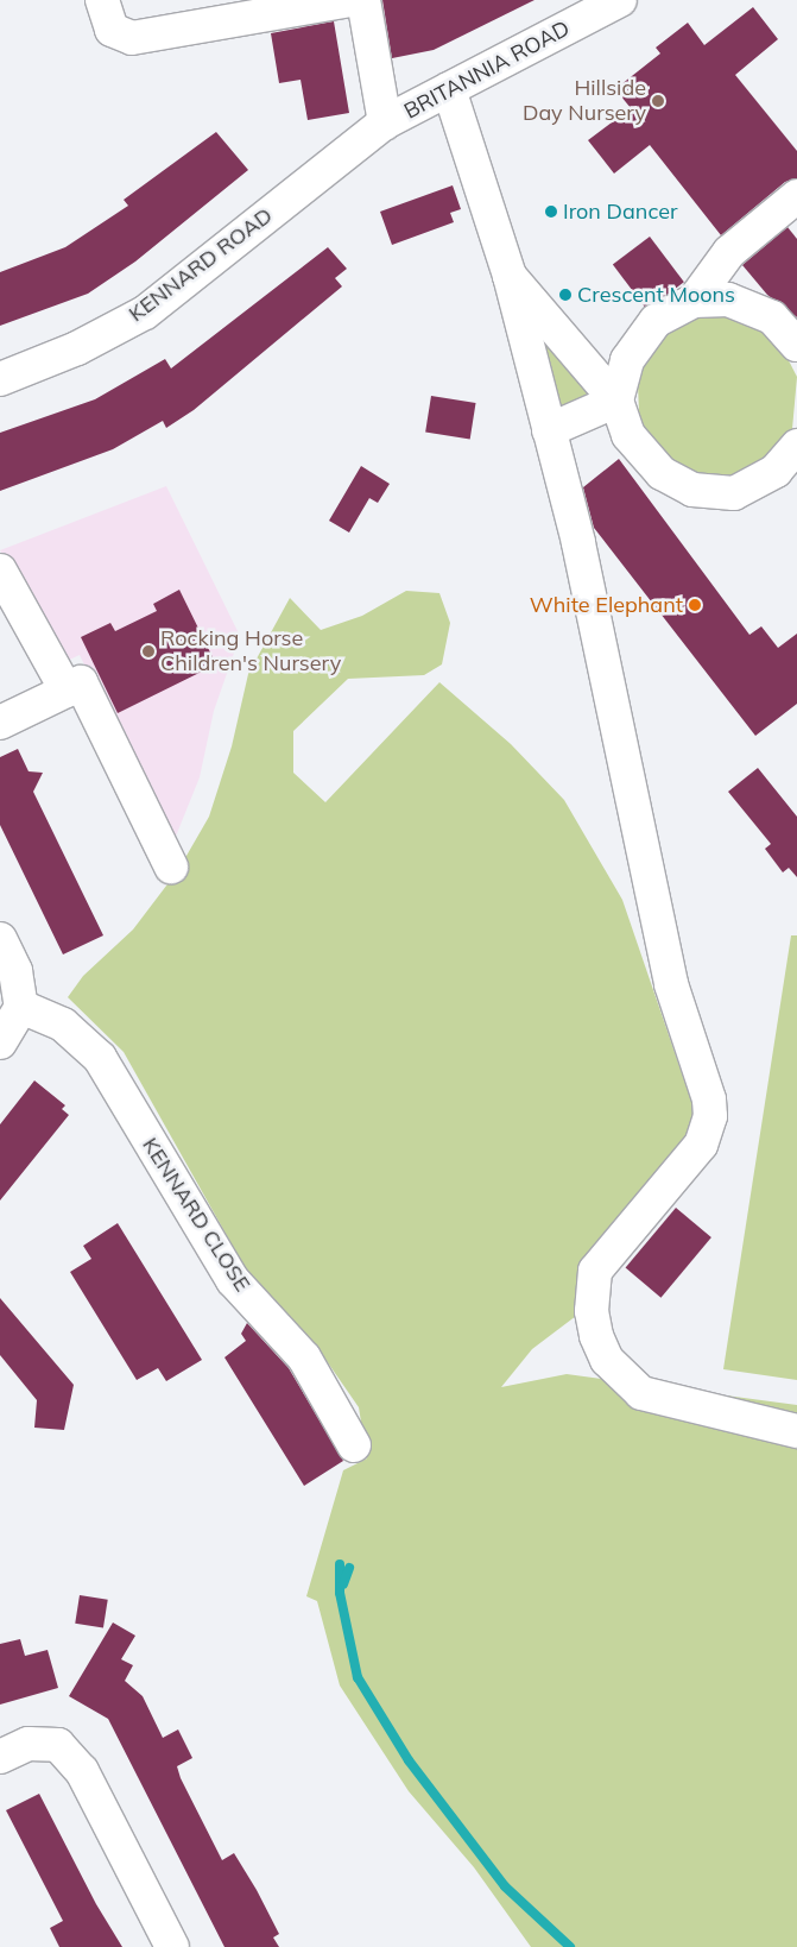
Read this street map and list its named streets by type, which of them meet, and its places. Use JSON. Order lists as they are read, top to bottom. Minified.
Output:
{"streets":{"street":["BRITANNIA ROAD","KENNARD ROAD","KENNARD CLOSE"]},"crossings":[["BRITANNIA ROAD","KENNARD ROAD"]],"places":["Hillside Day Nursery","Iron Dancer","Crescent Moons","White Elephant","Rocking Horse Children's Nursery"]}
